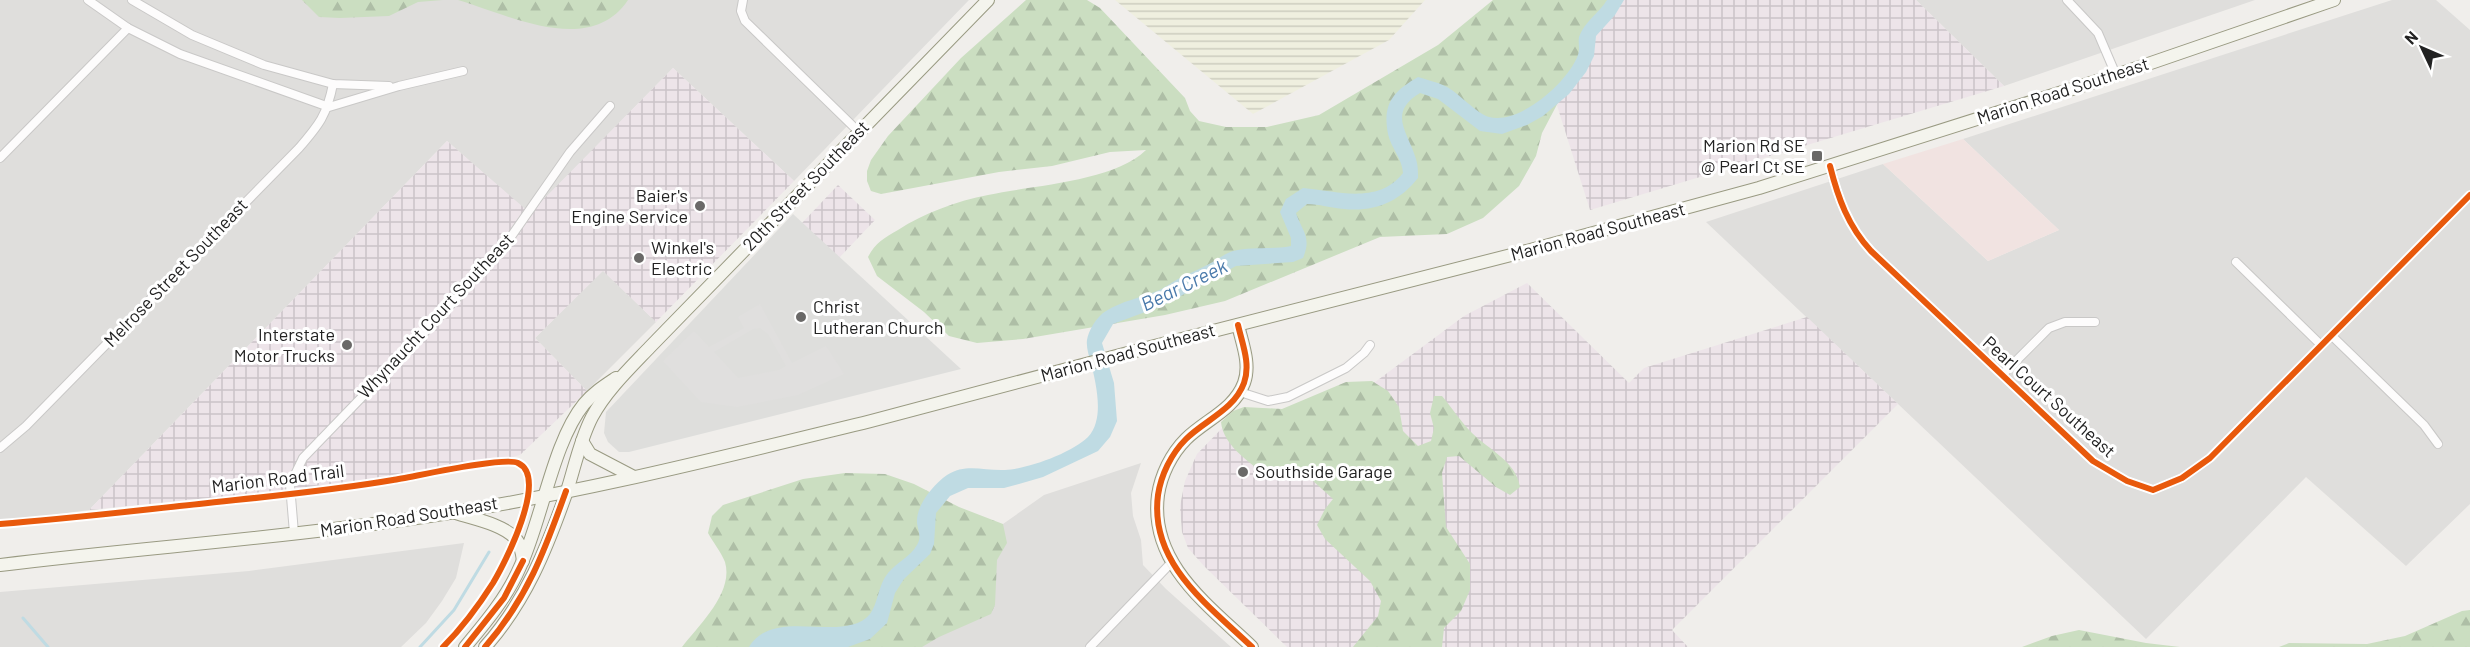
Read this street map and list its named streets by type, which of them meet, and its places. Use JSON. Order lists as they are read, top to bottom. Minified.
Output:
{"streets":{"main road":["Marion Road Southeast","20th Street Southeast"],"street":["Melrose Street Southeast","Whynaucht Court Southeast","Pearl Court Southeast"],"cycle path":["Marion Road Trail"]},"crossings":[["Marion Road Southeast","20th Street Southeast"],["Marion Road Southeast","Whynaucht Court Southeast"],["Marion Road Southeast","Pearl Court Southeast"]],"water":["Bear Creek"],"places":{"transit":["Marion Rd SE @ Pearl Ct SE"],"other":["Baier's Engine Service","Winkel's Electric","Christ Lutheran Church","Interstate Motor Trucks","Southside Garage"]},"north":"top left"}
